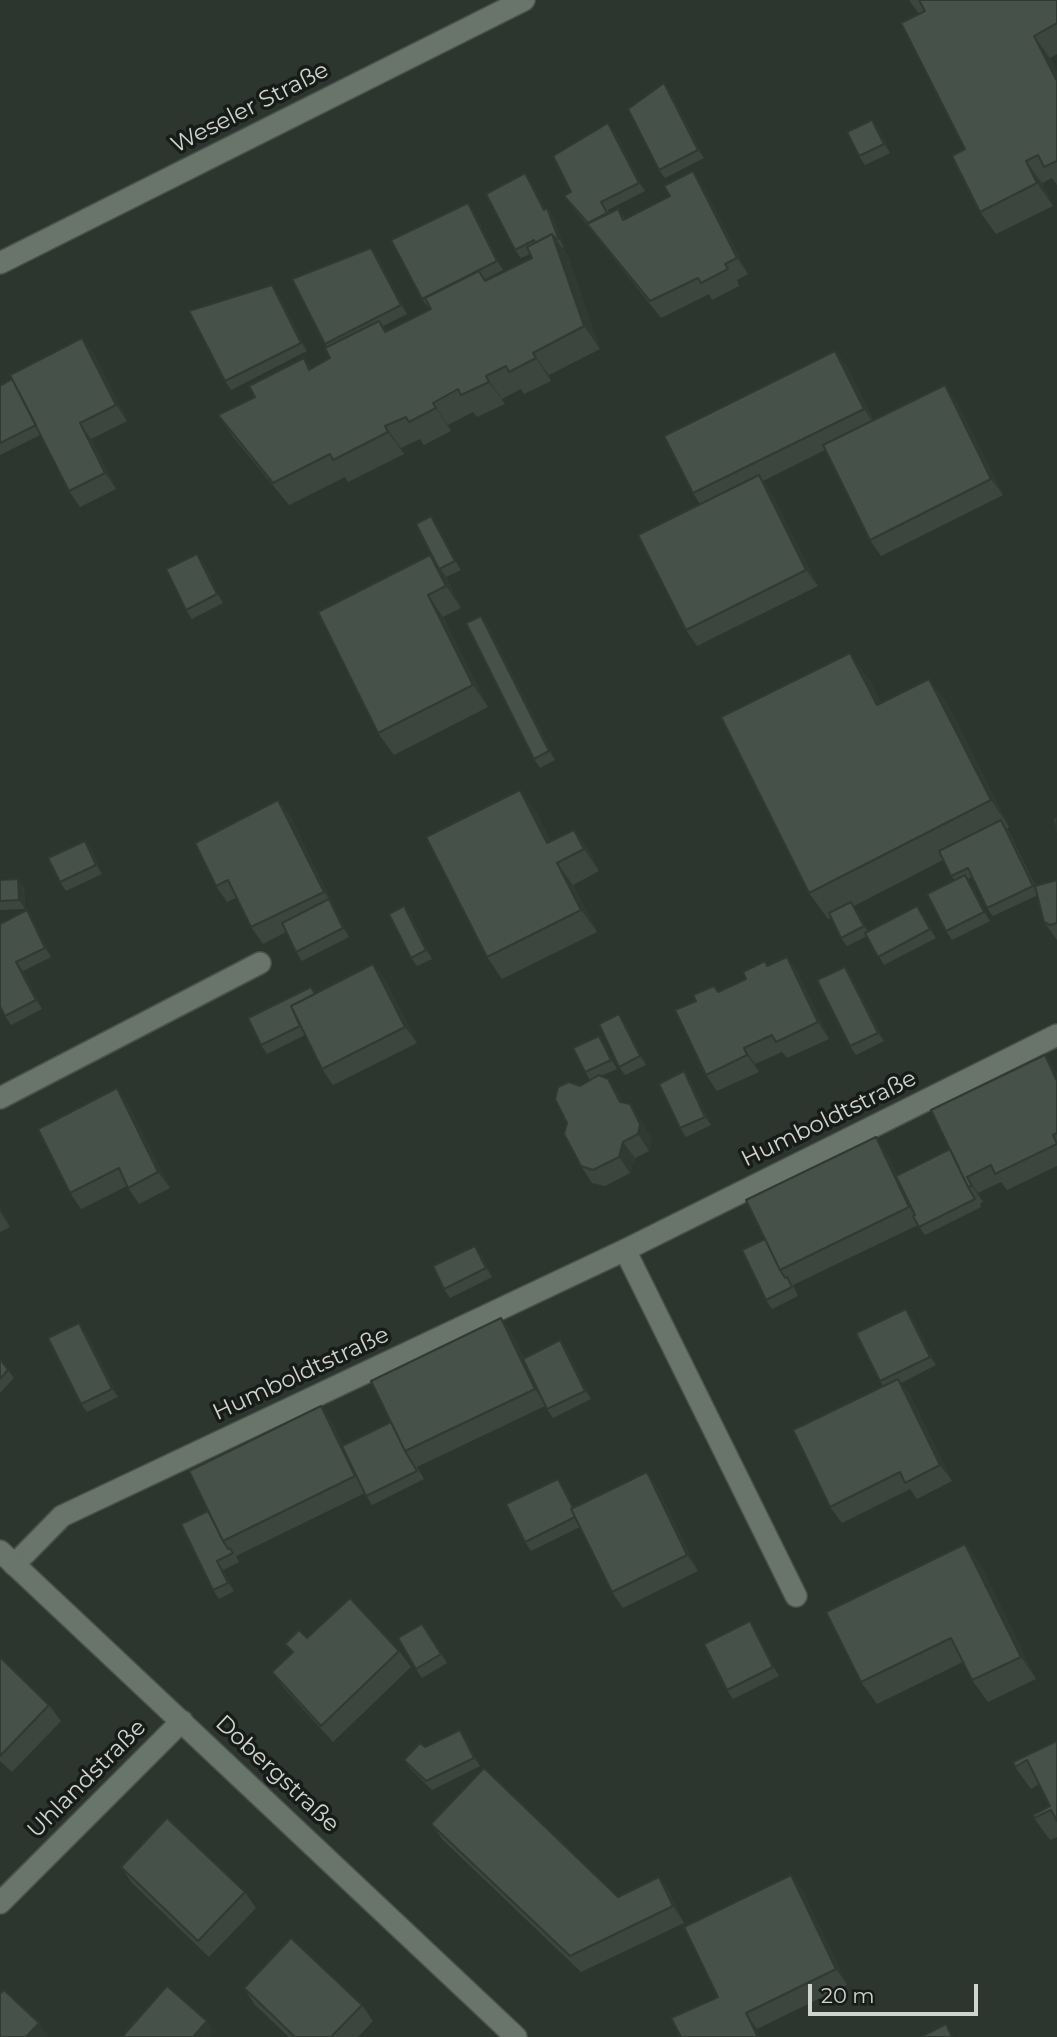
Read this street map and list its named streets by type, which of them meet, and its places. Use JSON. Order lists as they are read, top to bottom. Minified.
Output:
{"streets":{"street":["Weseler Straße","Humboldtstraße","Dobergstraße","Uhlandstraße"]},"crossings":[["Humboldtstraße","Dobergstraße"],["Dobergstraße","Uhlandstraße"]],"scale_bar":"20 m"}
